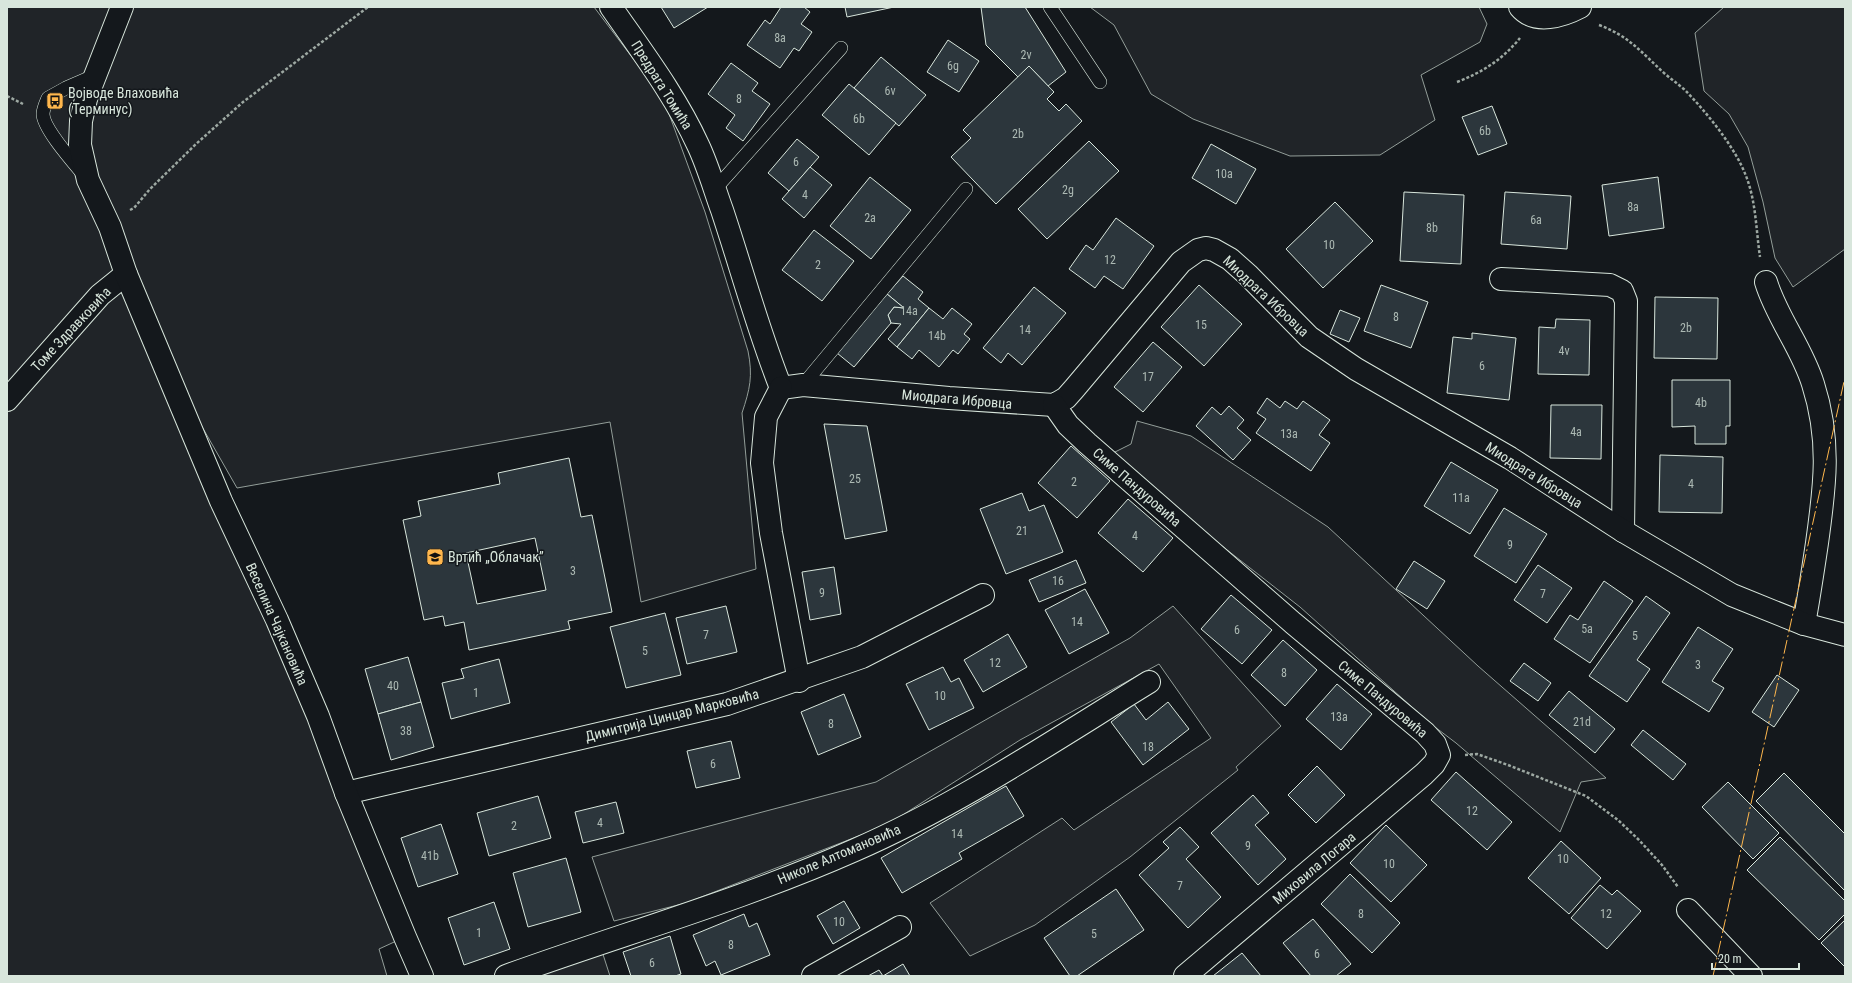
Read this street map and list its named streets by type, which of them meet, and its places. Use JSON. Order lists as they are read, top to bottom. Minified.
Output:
{"streets":{"street":["Предрага Томића","Миодрага Ибровца","Томе Здравковића","Симе Пандуровића","Веселина Чајкановића","Димитрија Цинцар Марковића","Николе Алтомановића","Миховила Логара"]},"crossings":[["Предрага Томића","Миодрага Ибровца"],["Миодрага Ибровца","Симе Пандуровића"],["Томе Здравковића","Веселина Чајкановића"],["Симе Пандуровића","Миховила Логара"],["Веселина Чајкановића","Димитрија Цинцар Марковића"]],"places":{"bus stop":["Војводе Влаховића (Терминус)"],"school or university":["Вртић „Облачак”"]},"house_numbers":["8a","2v","6g","6v","8","6b","6b","2b","6","10a","2g","4","8a","2a","6a","8b","10","12","2","14a","8","15","2b","14","14b","4v","6","17","4b","4a","13a","25","2","4","11a","21","4","9","3","16","9","7","14","5a","6","7","5","5","12","3","8","40","1","10","13a","21d","8","38","18","6","12","4","2","14","9","41b","10","10","7","8","12","10","1","5","8","6","6"],"scale_bar":"20 m"}
